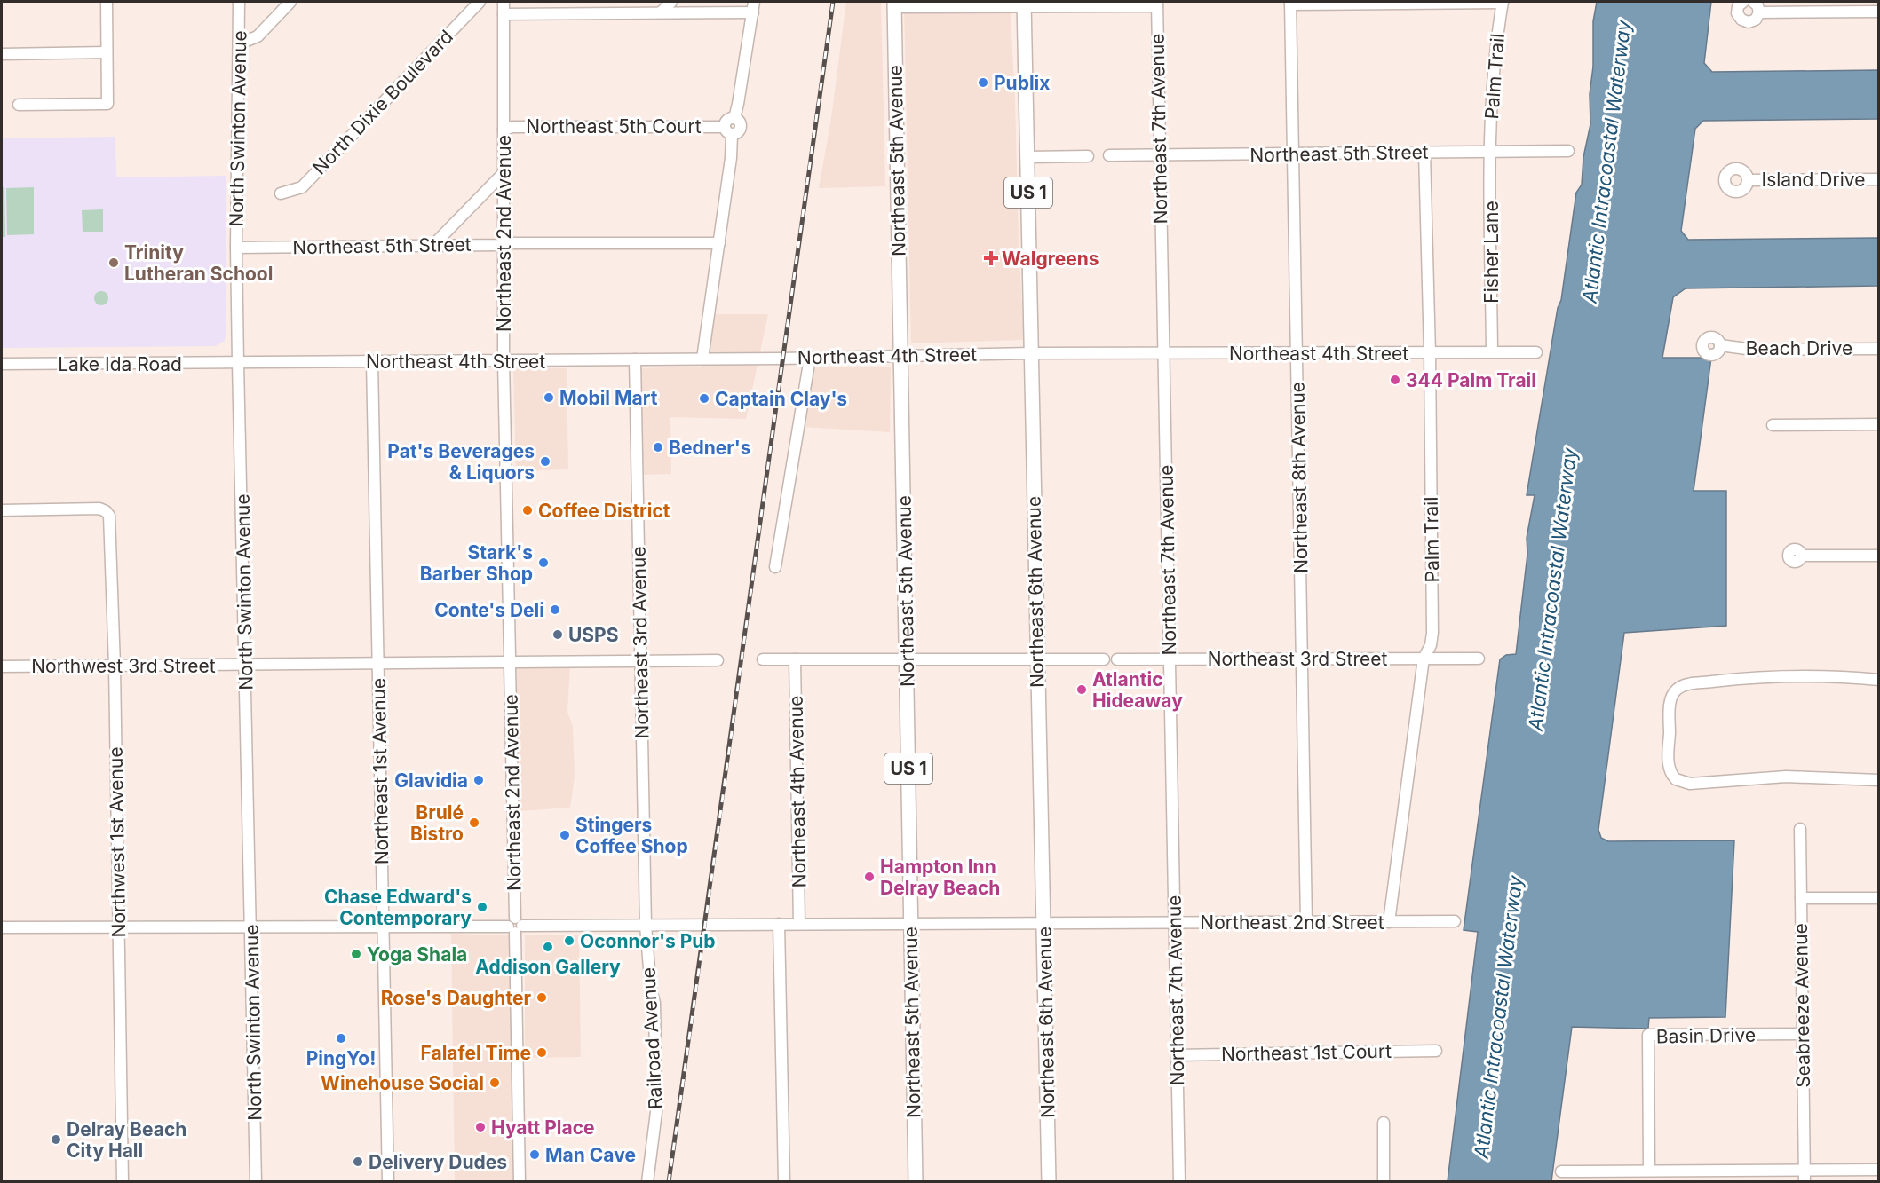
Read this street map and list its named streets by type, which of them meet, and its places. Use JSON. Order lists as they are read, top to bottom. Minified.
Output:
{"streets":{"main road":["Northeast 5th Avenue","US 1","Northeast 6th Avenue"],"street":["Palm Trail","North Dixie Boulevard","Northeast 5th Court","North Swinton Avenue","Northeast 7th Avenue","Northeast 5th Street","Island Drive","Northeast 2nd Avenue","Fisher Lane","Beach Drive","Northeast 4th Street","Lake Ida Road","Northeast 8th Avenue","Northeast 3rd Avenue","Northeast 3rd Street","Northwest 3rd Street","Northeast 1st Avenue","Northeast 4th Avenue","Northwest 1st Avenue","Northeast 2nd Street","Seabreeze Avenue","Basin Drive","Railroad Avenue","Northeast 1st Court"]},"crossings":[["Palm Trail","Northeast 5th Street"],["Palm Trail","Fisher Lane"],["Palm Trail","Northeast 4th Street"],["Palm Trail","Northeast 3rd Street"],["Palm Trail","Northeast 2nd Street"],["Northeast 5th Court","Northeast 2nd Avenue"],["North Swinton Avenue","Northeast 5th Street"],["North Swinton Avenue","Northeast 4th Street"],["North Swinton Avenue","Lake Ida Road"],["North Swinton Avenue","Northwest 3rd Street"],["North Swinton Avenue","Northeast 2nd Street"],["Northeast 7th Avenue","Northeast 5th Street"],["Northeast 7th Avenue","Northeast 4th Street"],["Northeast 7th Avenue","Northeast 3rd Street"],["Northeast 7th Avenue","Northeast 2nd Street"],["Northeast 7th Avenue","Northeast 1st Court"],["Northeast 5th Street","Northeast 2nd Avenue"],["Northeast 5th Street","Fisher Lane"],["Northeast 5th Street","Northeast 8th Avenue"],["Northeast 5th Avenue","Northeast 4th Street"],["Northeast 5th Avenue","Northeast 2nd Street"],["Northeast 2nd Avenue","Northeast 4th Street"],["Northeast 2nd Avenue","Northeast 2nd Street"],["Fisher Lane","Northeast 4th Street"],["Northeast 4th Street","Lake Ida Road"],["Northeast 4th Street","Northeast 8th Avenue"],["Northeast 4th Street","Northeast 6th Avenue"],["Northeast 4th Street","Northeast 3rd Avenue"],["Northeast 4th Street","Northeast 1st Avenue"],["Northeast 8th Avenue","Northeast 3rd Street"],["Northeast 8th Avenue","Northeast 2nd Street"],["Northeast 6th Avenue","Northeast 2nd Street"],["Northeast 3rd Avenue","Northeast 2nd Street"],["Northeast 3rd Avenue","Railroad Avenue"],["Northwest 3rd Street","Northwest 1st Avenue"],["Northeast 1st Avenue","Northeast 2nd Street"],["Northeast 4th Avenue","Northeast 2nd Street"],["Northwest 1st Avenue","Northeast 2nd Street"],["Northeast 2nd Street","Railroad Avenue"],["Seabreeze Avenue","Basin Drive"]],"water":["Atlantic Intracoastal Waterway"],"places":{"other":["Publix","Trinity Lutheran School","344 Palm Trail","Mobil Mart","Captain Clay's","Bedner's","Pat's Beverages & Liquors","Coffee District","Stark's Barber Shop","Conte's Deli","USPS","Atlantic Hideaway","Glavidia","Brulé Bistro","Stingers Coffee Shop","Hampton Inn Delray Beach","Chase Edward's Contemporary","Oconnor's Pub","Addison Gallery","Yoga Shala","Rose's Daughter","PingYo!","Falafel Time","Winehouse Social","Hyatt Place","Delray Beach City Hall","Man Cave","Delivery Dudes"],"health":["Walgreens"]}}
